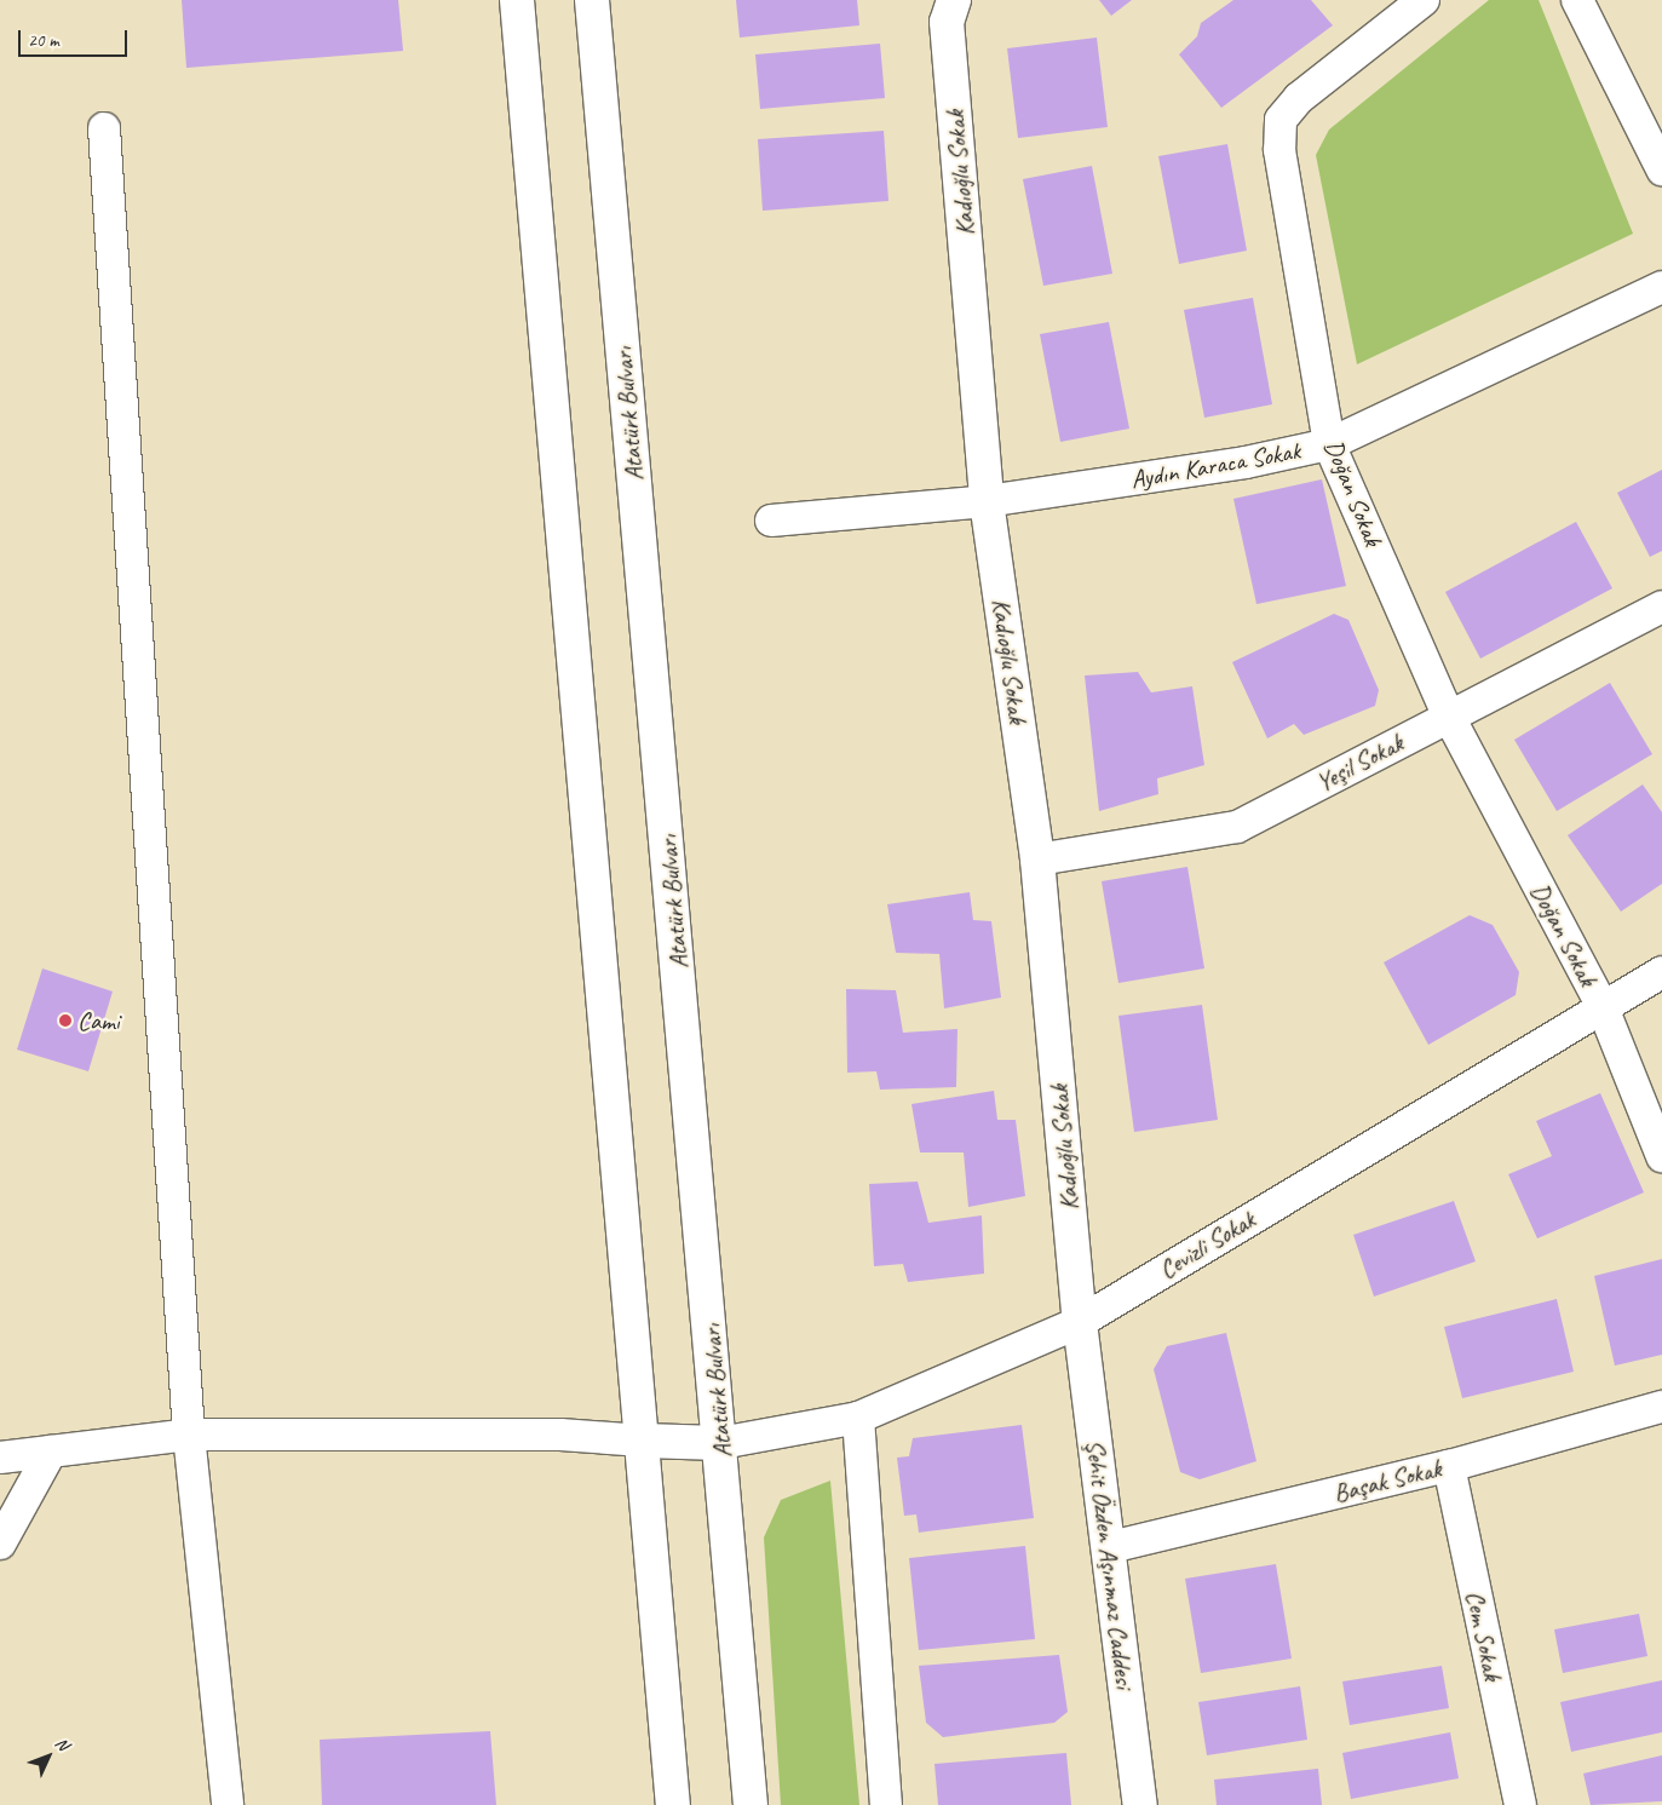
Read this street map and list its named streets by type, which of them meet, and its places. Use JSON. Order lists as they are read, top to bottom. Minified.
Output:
{"streets":{"main road":["Kadıoğlu Sokak","Atatürk Bulvarı","Şehit Özden Aşınmaz Caddesi"],"street":["Aydın Karaca Sokak","Doğan Sokak","Yeşil Sokak","Cevizli Sokak","Başak Sokak","Cem Sokak"]},"crossings":[["Kadıoğlu Sokak","Aydın Karaca Sokak"],["Kadıoğlu Sokak","Yeşil Sokak"],["Kadıoğlu Sokak","Cevizli Sokak"],["Kadıoğlu Sokak","Şehit Özden Aşınmaz Caddesi"],["Atatürk Bulvarı","Cevizli Sokak"],["Aydın Karaca Sokak","Doğan Sokak"],["Doğan Sokak","Yeşil Sokak"],["Doğan Sokak","Cevizli Sokak"],["Cevizli Sokak","Şehit Özden Aşınmaz Caddesi"],["Başak Sokak","Şehit Özden Aşınmaz Caddesi"],["Başak Sokak","Cem Sokak"]],"places":["Cami"],"scale_bar":"20 m","north":"top right"}
